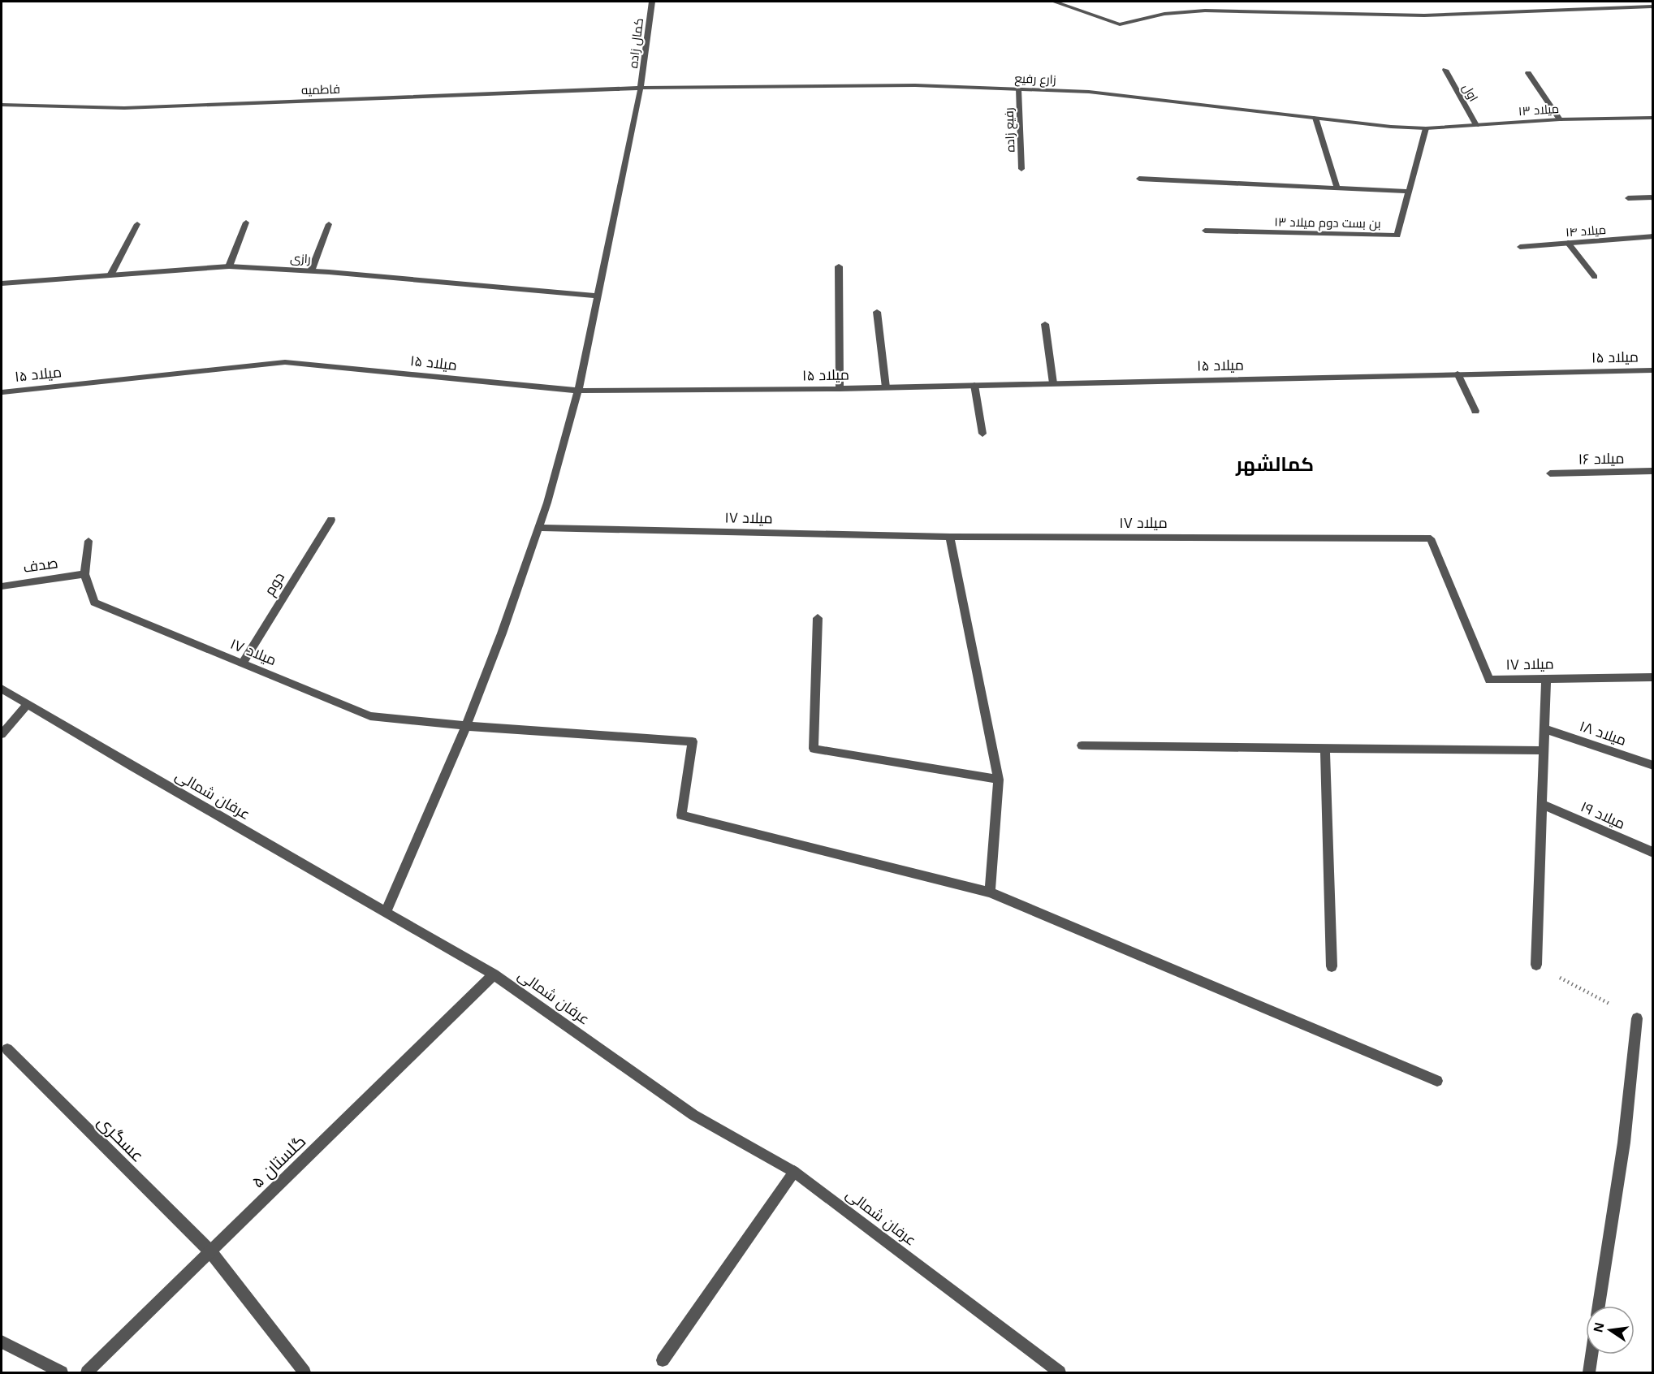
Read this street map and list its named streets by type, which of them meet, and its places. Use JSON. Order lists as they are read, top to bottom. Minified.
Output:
{"streets":{"street":["کمال زاده","زارع رفیع","فاطمیه","اول","میلاد ۱۳","رفیع زاده","بن بست دوم میلاد ۱۳","میلاد ۱۴","رازی","میلاد ۱۵","میلاد ۱۶","میلاد ۱۷","صدف","دوم","میلاد ۱۸","عرفان شمالی","میلاد ۱۹","عسگری","گلستان ۵"]},"crossings":[["کمال زاده","زارع رفیع"],["کمال زاده","فاطمیه"],["کمال زاده","رازی"],["کمال زاده","میلاد ۱۵"],["کمال زاده","میلاد ۱۷"],["کمال زاده","عرفان شمالی"],["زارع رفیع","فاطمیه"],["زارع رفیع","میلاد ۱۳"],["زارع رفیع","رفیع زاده"],["زارع رفیع","بن بست دوم میلاد ۱۳"],["اول","میلاد ۱۳"],["میلاد ۱۳","بن بست دوم میلاد ۱۳"],["میلاد ۱۷","صدف"],["میلاد ۱۷","دوم"],["عرفان شمالی","گلستان ۵"],["عسگری","گلستان ۵"]],"districts":["کمالشهر"],"north":"left"}
